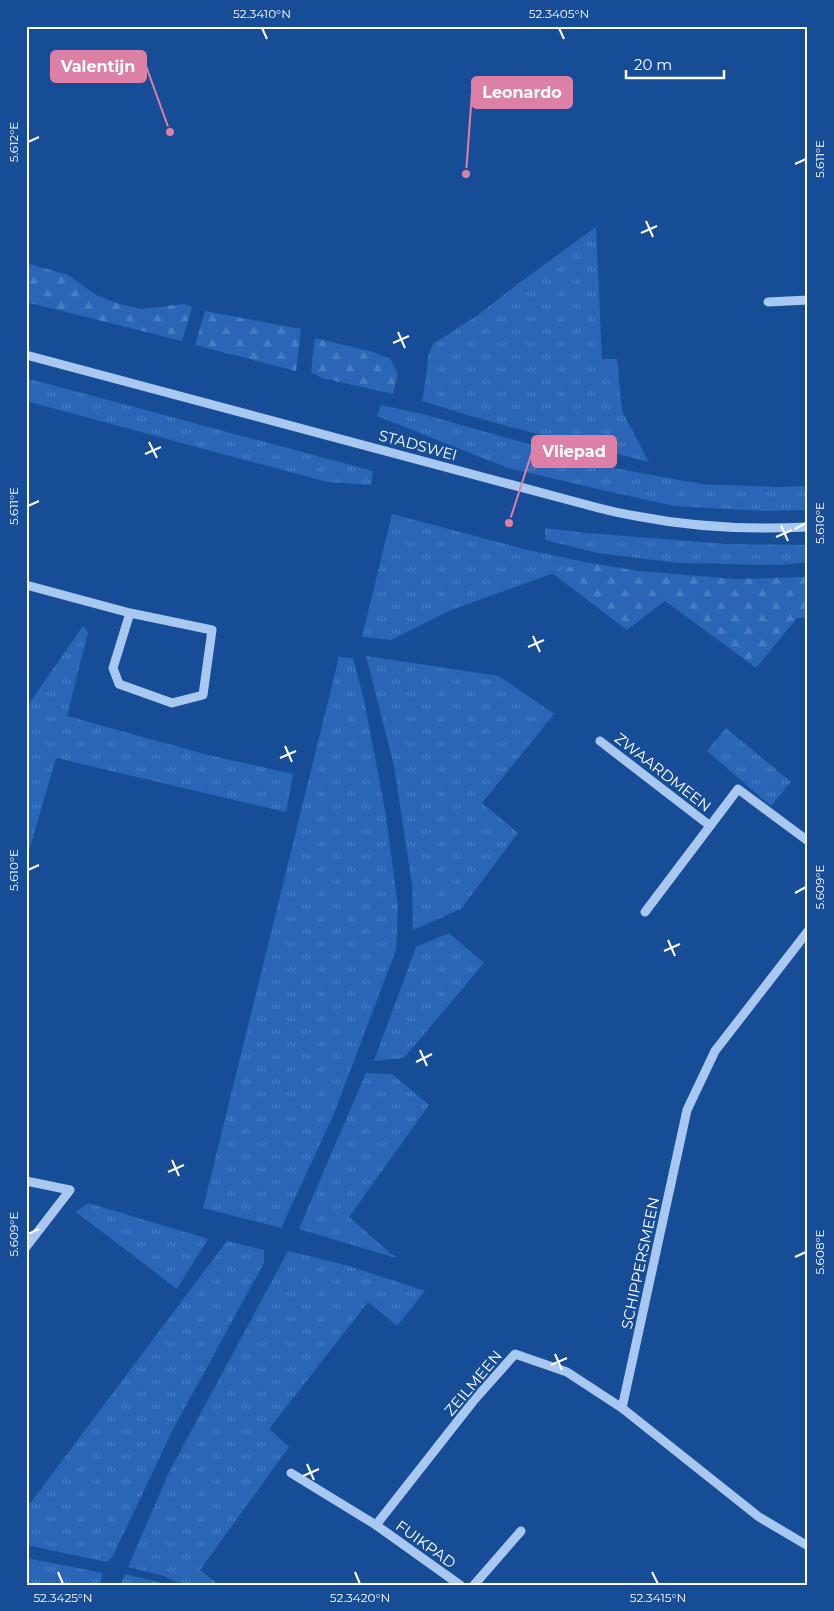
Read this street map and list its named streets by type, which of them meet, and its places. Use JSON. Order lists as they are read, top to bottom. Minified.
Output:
{"streets":{"street":["STADSWEI","ZWAARDMEEN","SCHIPPERSMEEN","ZEILMEEN","FUIKPAD"]},"crossings":[["SCHIPPERSMEEN","ZEILMEEN"],["ZEILMEEN","FUIKPAD"]],"places":["Valentijn","Leonardo","Vliepad"],"scale_bar":"20 m","coordinates":["52.3410°N","52.3405°N","5.612°E","5.611°E","5.610°E","5.609°E","5.608°E","52.3425°N","52.3420°N","52.3415°N"]}
